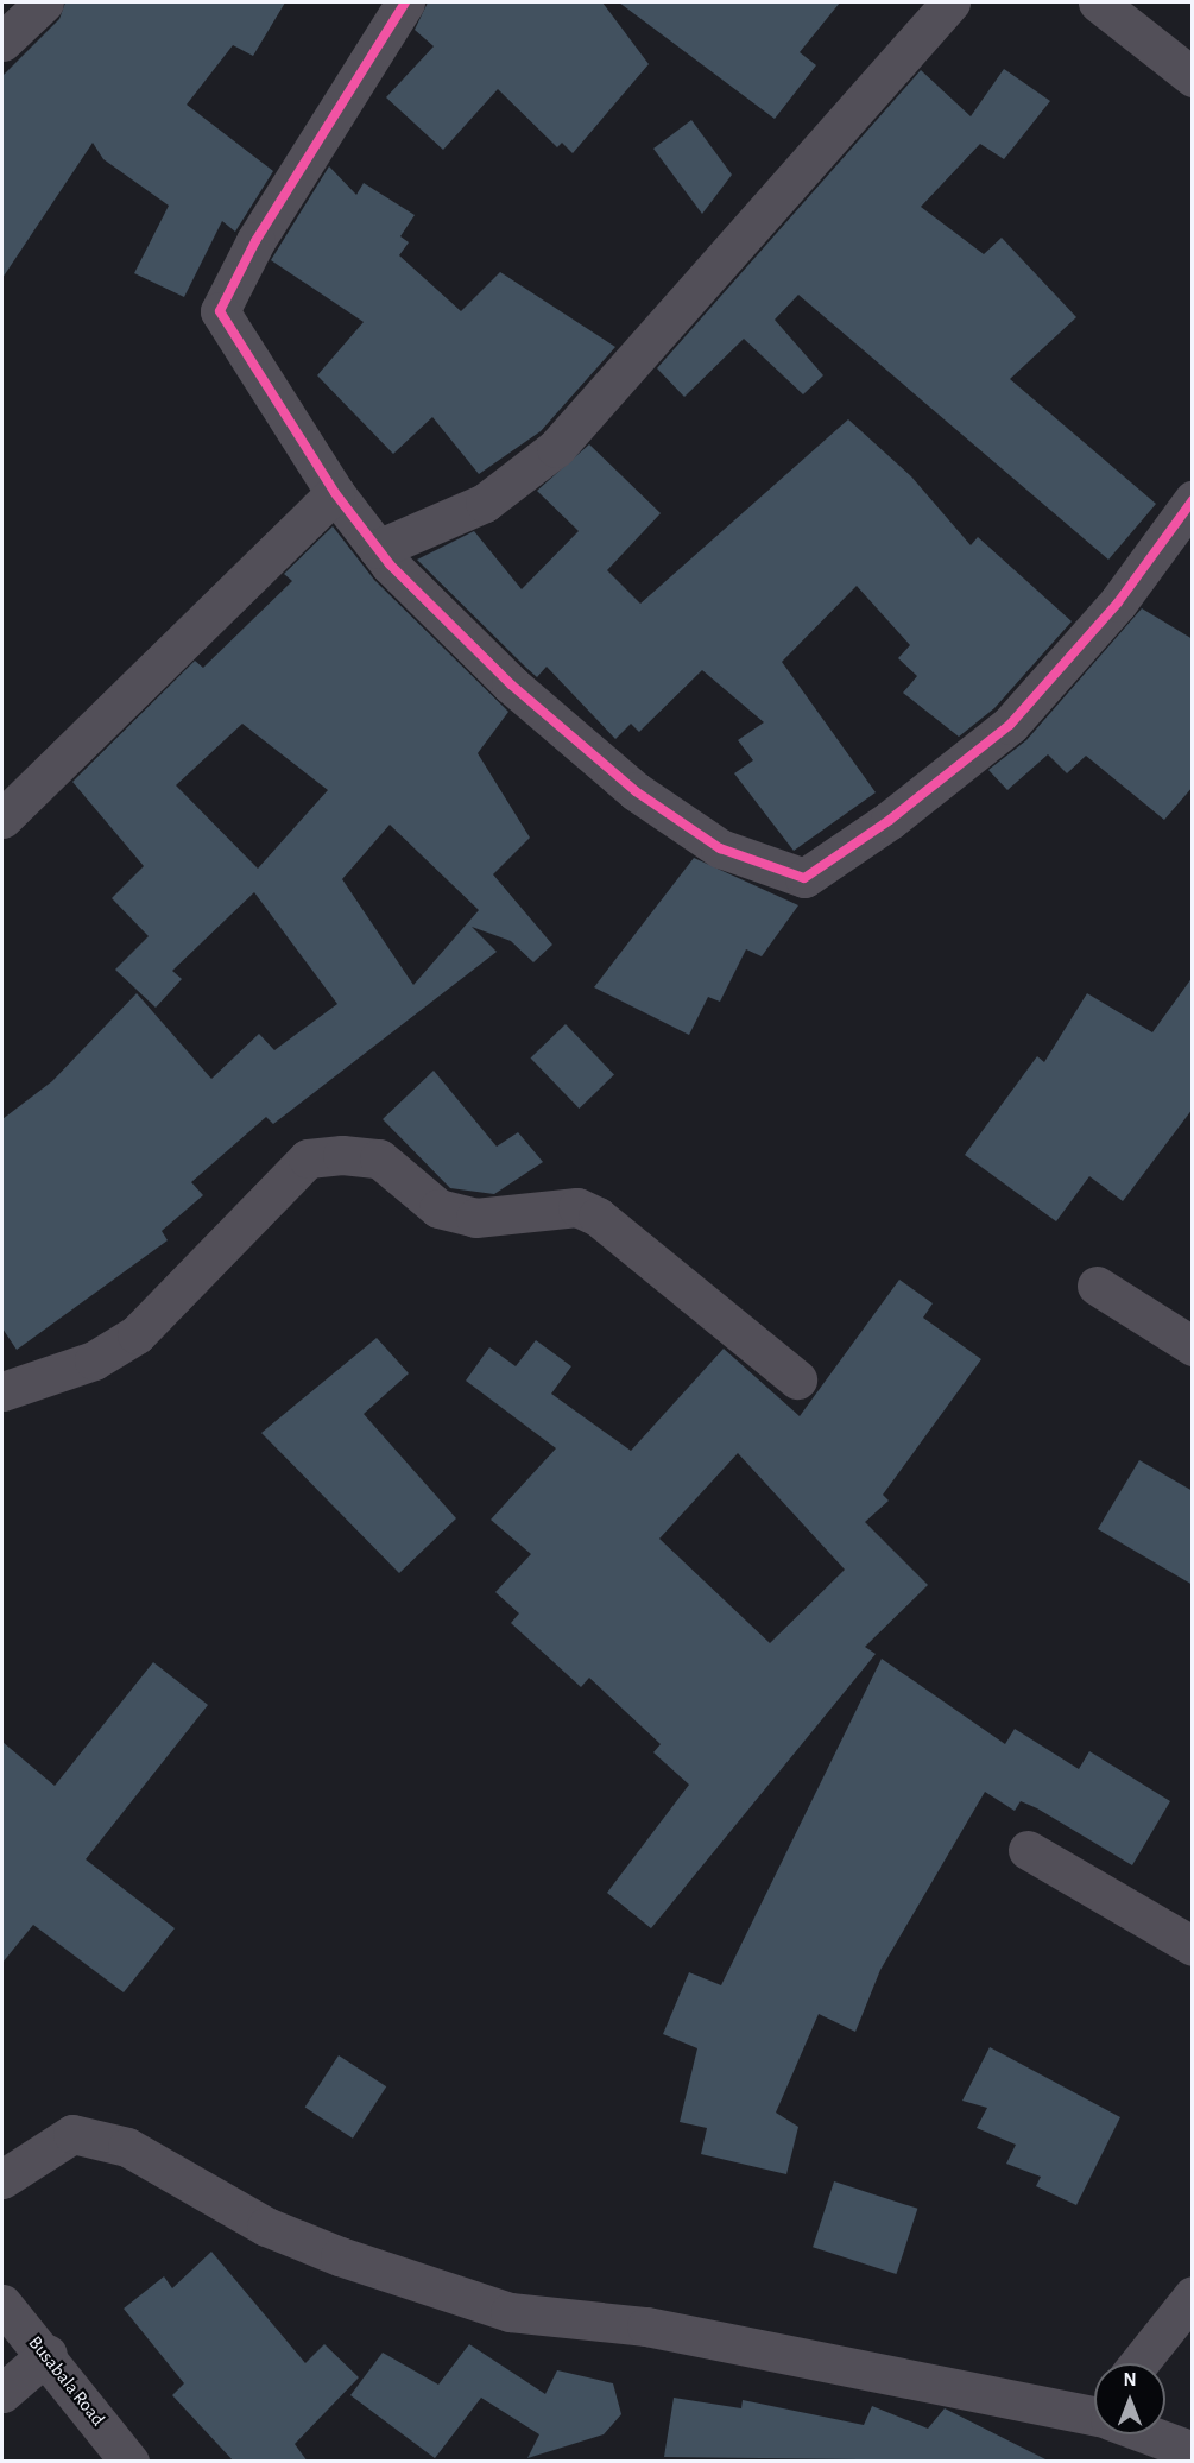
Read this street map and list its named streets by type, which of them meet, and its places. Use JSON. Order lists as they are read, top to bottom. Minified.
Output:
{"streets":{"street":["Busabala Road"]},"north":"top"}
